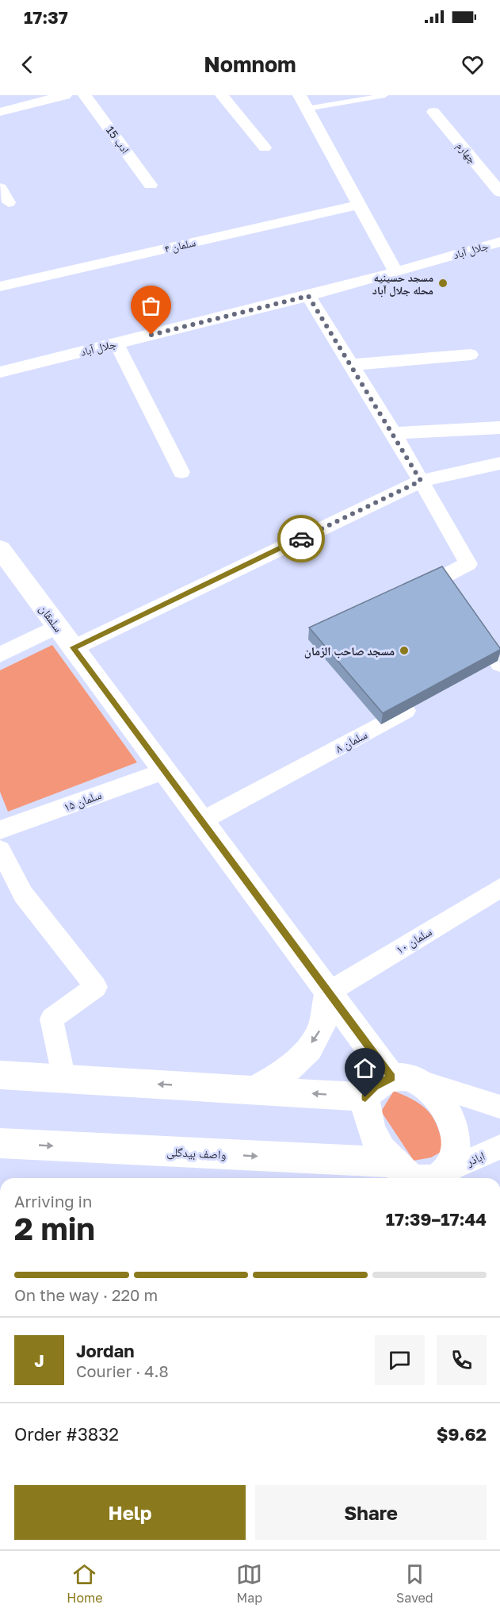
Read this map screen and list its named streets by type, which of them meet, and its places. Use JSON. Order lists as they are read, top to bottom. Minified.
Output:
{"streets":{"street":["ادب 15","چهارم","سلمان ۴","جلال آباد","سلمقان","سلمان ۸","سلمان ۱۵","سلمان ۱۰","واصف بیدگلی","اباذر"]},"crossings":[["سلمقان","سلمان ۸"],["سلمقان","سلمان ۱۵"],["سلمقان","سلمان ۱۰"]],"places":["مسجد حسینیه محله جلال آباد","مسجد صاحب الزمان"],"page":{"status":"17:37","header":"Nomnom","heading":["2 min","Arriving in","17:39–17:44"],"panel":["Jordan","Courier · 4.8","Order #3832","$9.62"],"bar":"On the way · 220 m","round":"J","buttons":["Help","Share"],"tabs":["Home","Map","Saved"]}}
